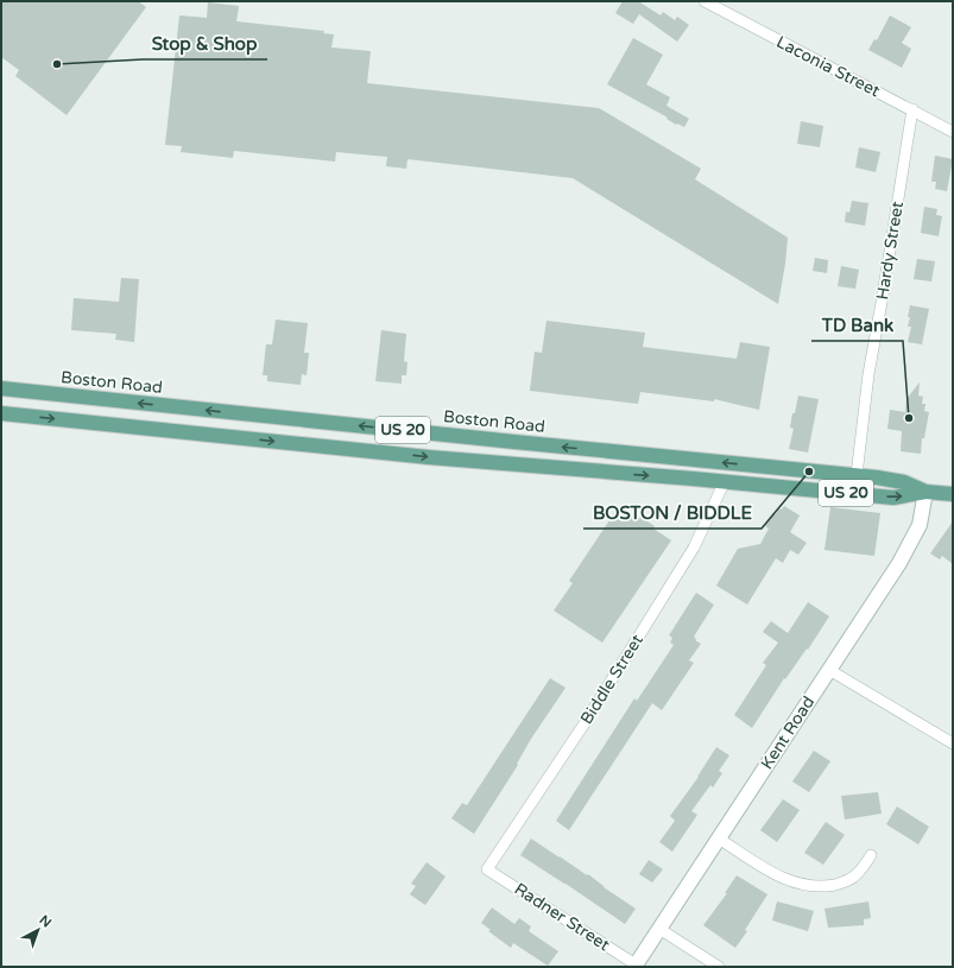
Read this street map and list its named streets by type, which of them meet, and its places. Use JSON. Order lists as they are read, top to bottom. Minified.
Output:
{"streets":{"main road":["Boston Road","US 20"],"street":["Laconia Street","Hardy Street","Biddle Street","Kent Road","Radner Street"]},"crossings":[["Laconia Street","Hardy Street"],["Hardy Street","Boston Road"],["Boston Road","Biddle Street"],["Boston Road","Kent Road"],["Biddle Street","Radner Street"],["Kent Road","Radner Street"]],"places":["Stop & Shop","TD Bank","BOSTON / BIDDLE"],"north":"top right"}
